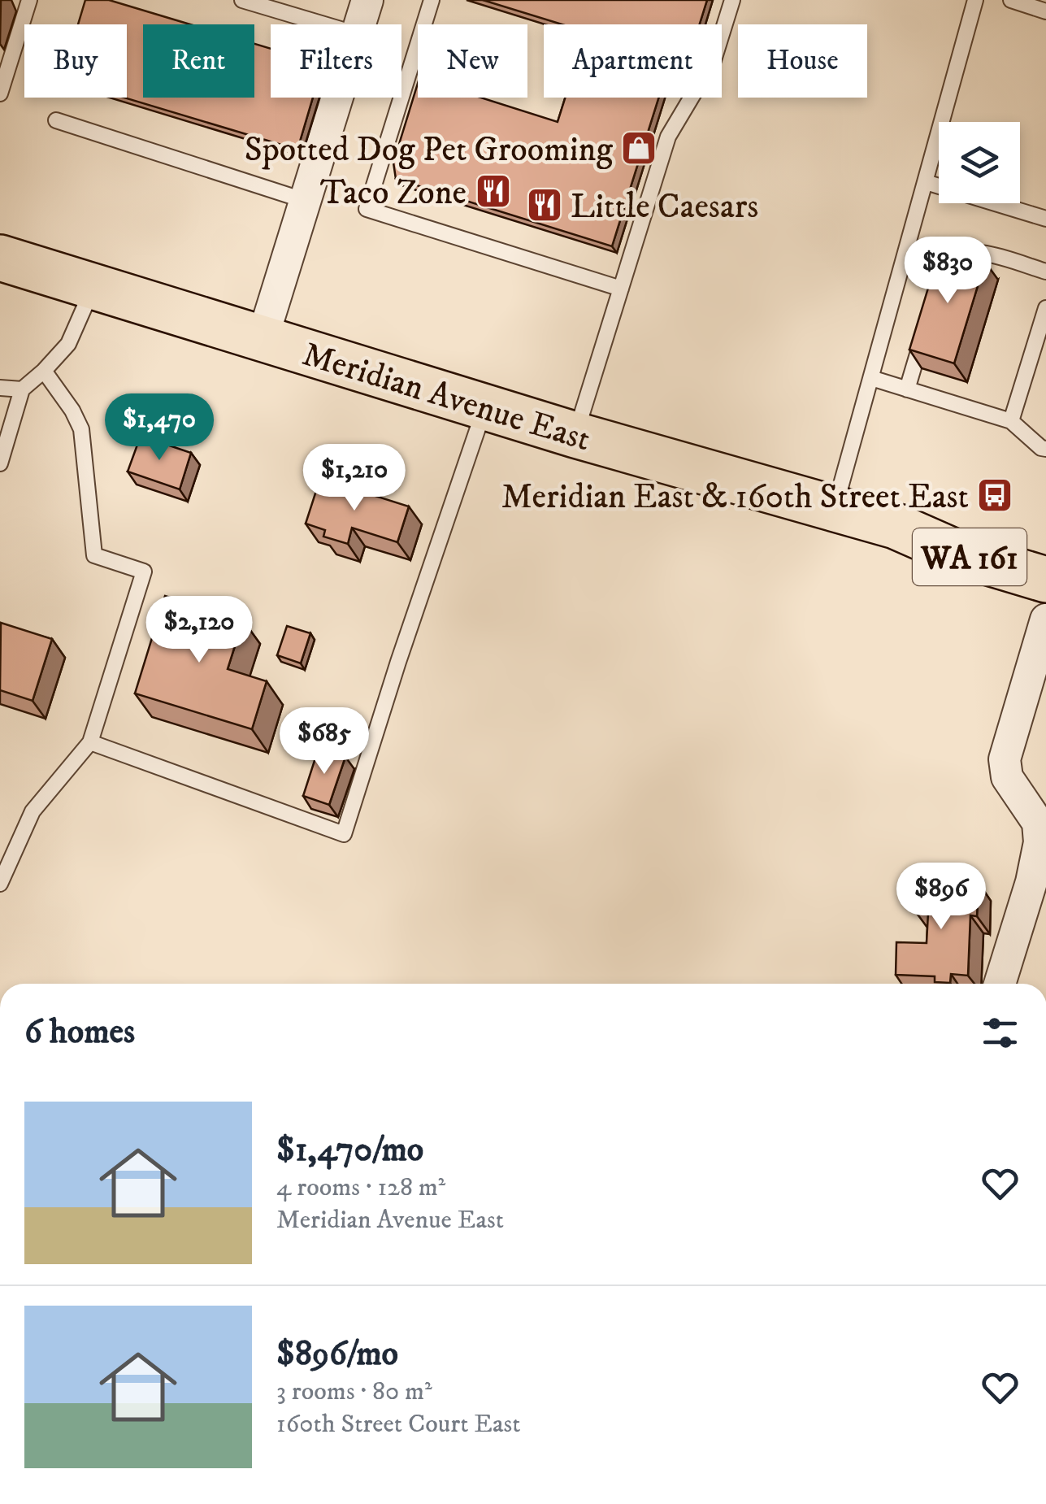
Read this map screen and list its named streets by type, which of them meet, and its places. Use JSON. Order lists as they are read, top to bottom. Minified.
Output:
{"streets":{"main road":["Meridian Avenue East","WA 161"]},"places":{"shop":["Spotted Dog Pet Grooming"],"restaurant":["Taco Zone","Little Caesars"],"bus stop":["Meridian East & 160th Street East"]},"page":{"chip":["Buy","Rent","Filters","New","Apartment","House"],"price":["$830","$1,470","$1,210","$2,120","$685","$896"],"heading":"6 homes","list":[{"name":"$1,470/mo","note":"4 rooms · 128 m² · Meridian Avenue East"},{"name":"$896/mo","note":"3 rooms · 80 m² · 160th Street Court East"}]}}
